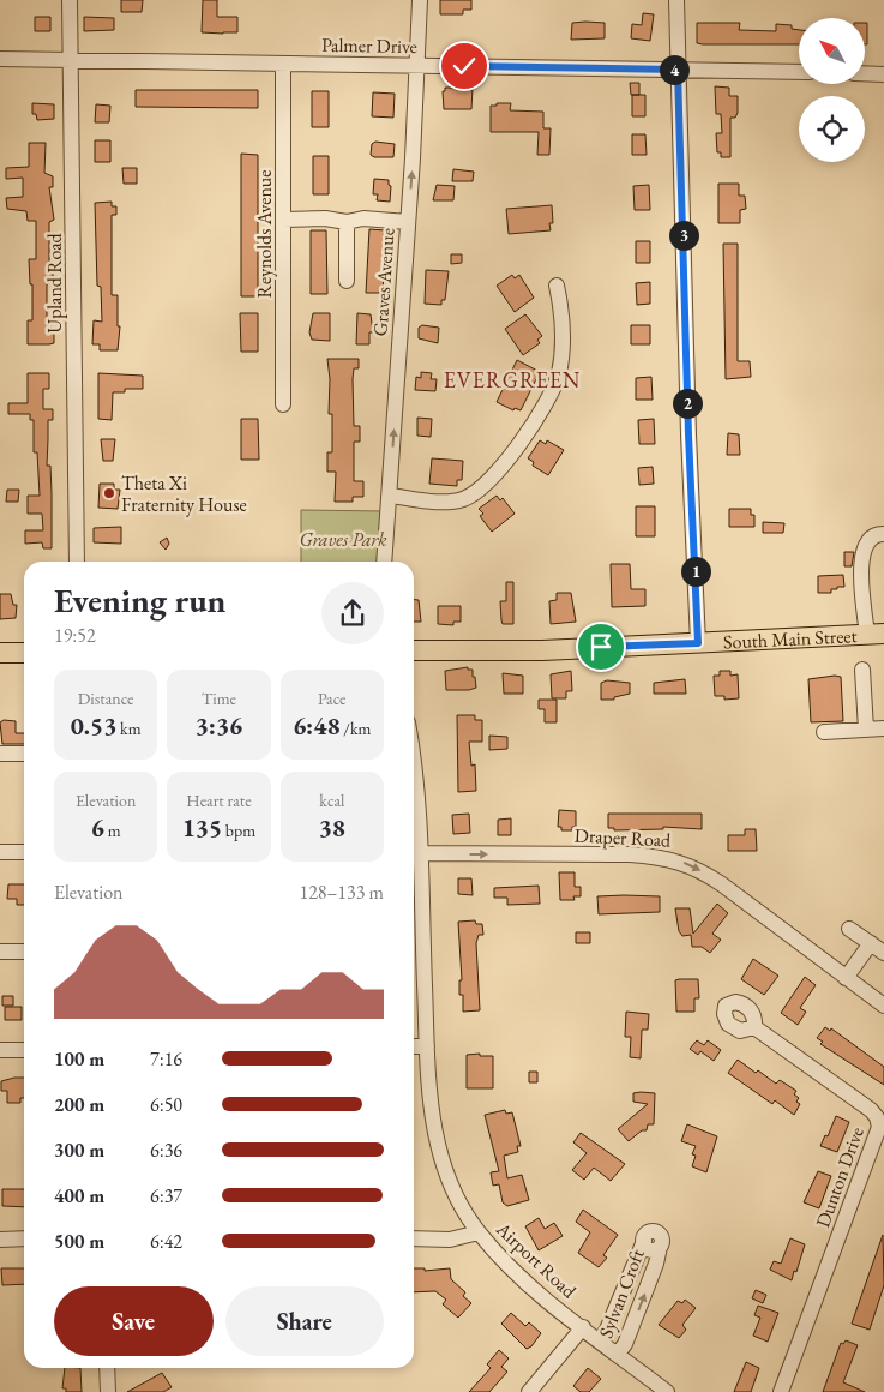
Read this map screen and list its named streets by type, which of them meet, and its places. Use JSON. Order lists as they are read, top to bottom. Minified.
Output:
{"streets":{"main road":["South Main Street"],"street":["Palmer Drive","Reynolds Avenue","Graves Avenue","Upland Road","Draper Road","Dunton Drive","Airport Road","Sylvan Croft"]},"crossings":[["Palmer Drive","Reynolds Avenue"],["Palmer Drive","Graves Avenue"],["Palmer Drive","Upland Road"],["Airport Road","Sylvan Croft"]],"one_way":["Graves Avenue","Draper Road"],"districts":["EVERGREEN"],"parks":["Graves Park"],"places":["Theta Xi Fraternity House"],"north":"top left","page":{"pins":["4","3","2","1"],"heading":["Evening run","19:52"],"stats":[["Distance","0.53 km"],["Time","3:36"],["Pace","6:48 /km"],["Elevation","6 m"],["Heart rate","135 bpm"],["kcal","38"]],"chart":["Elevation","128–133 m"],"list":[{"name":"100 m","note":"7:16"},{"name":"200 m","note":"6:50"},{"name":"300 m","note":"6:36"},{"name":"400 m","note":"6:37"},{"name":"500 m","note":"6:42"}],"buttons":["Save","Share"]}}
